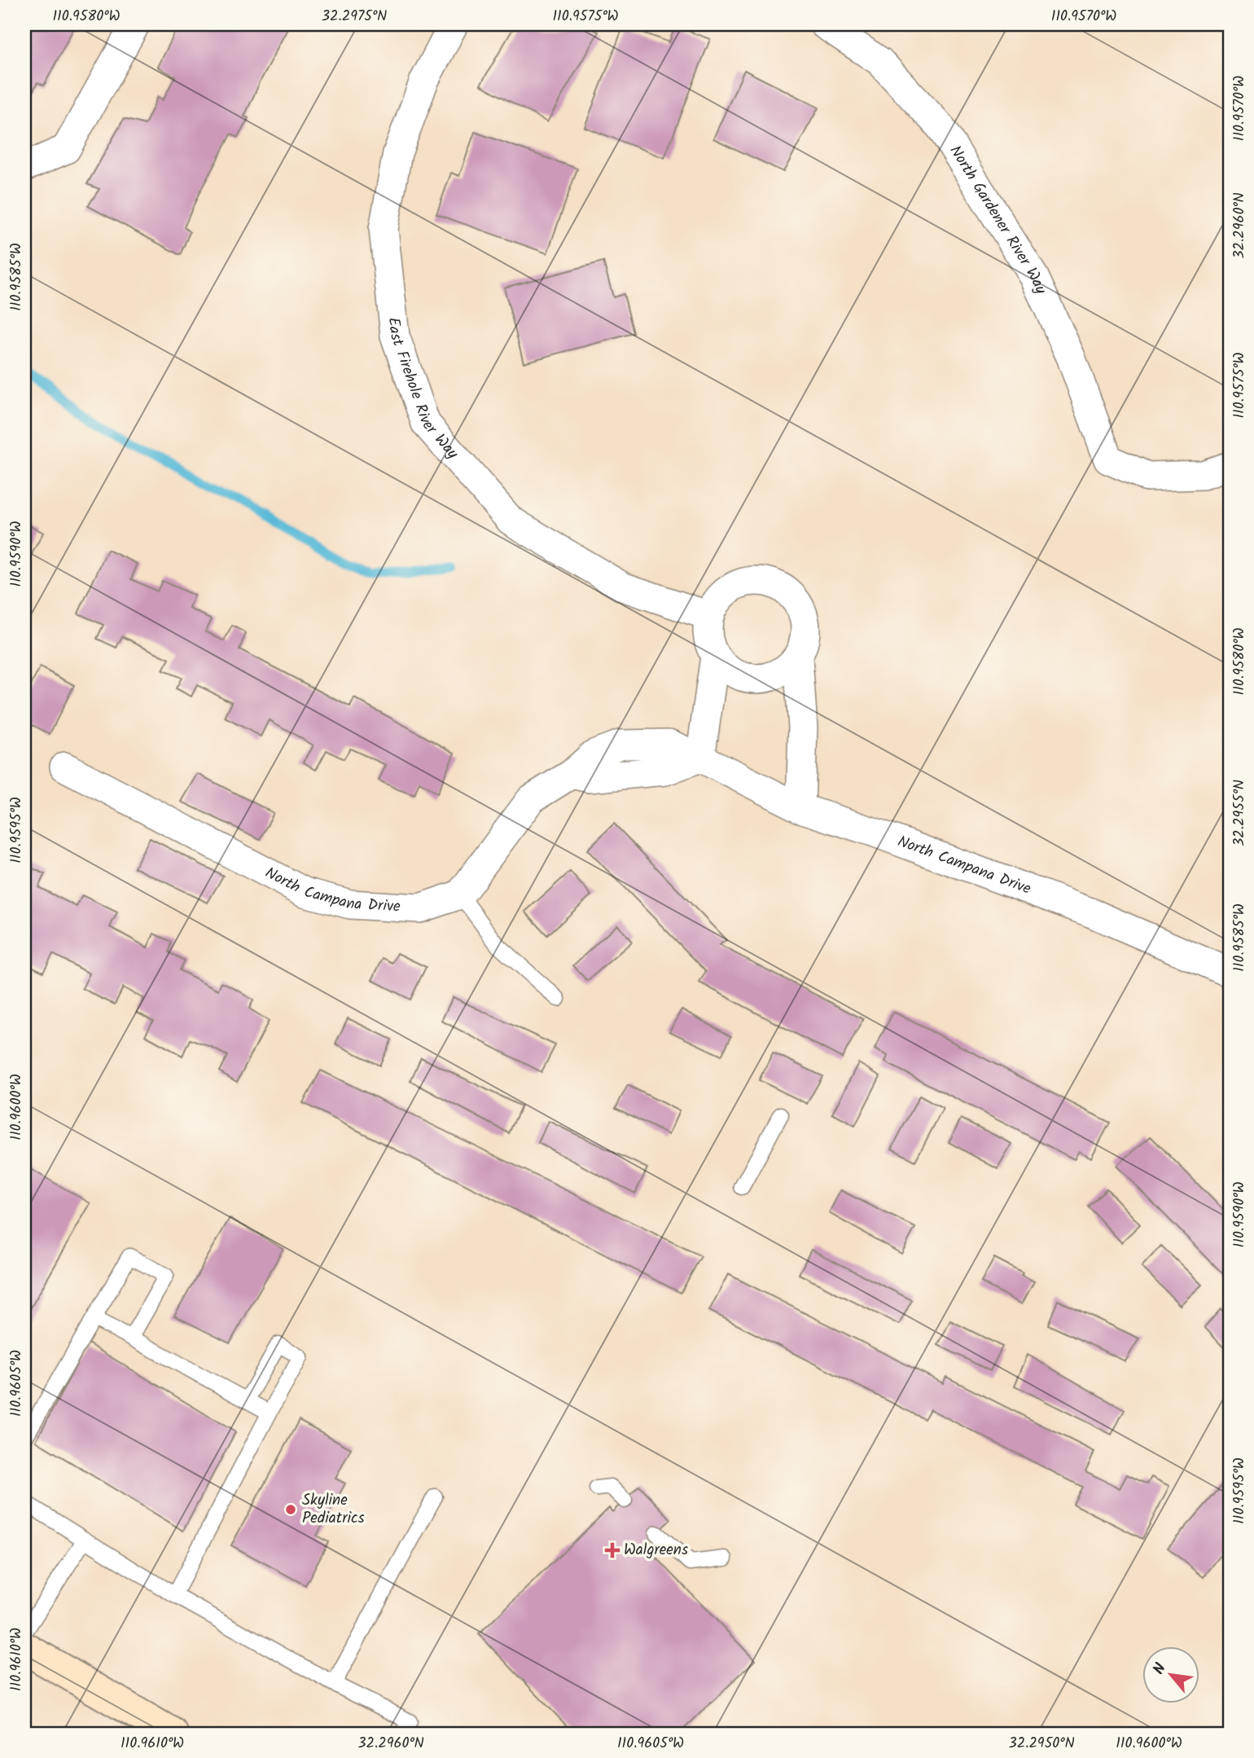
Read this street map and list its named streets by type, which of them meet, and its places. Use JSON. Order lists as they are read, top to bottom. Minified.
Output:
{"streets":{"street":["North Gardener River Way","East Firehole River Way","North Campana Drive"]},"places":{"other":["Skyline Pediatrics"],"health":["Walgreens"]},"north":"top left","coordinates":["110.9580°W","32.2975°N","110.9575°W","110.9570°W","32.2960°N","110.9585°W","110.9590°W","32.2955°N","110.9595°W","110.9600°W","110.9605°W","110.9610°W","32.2950°N"]}
